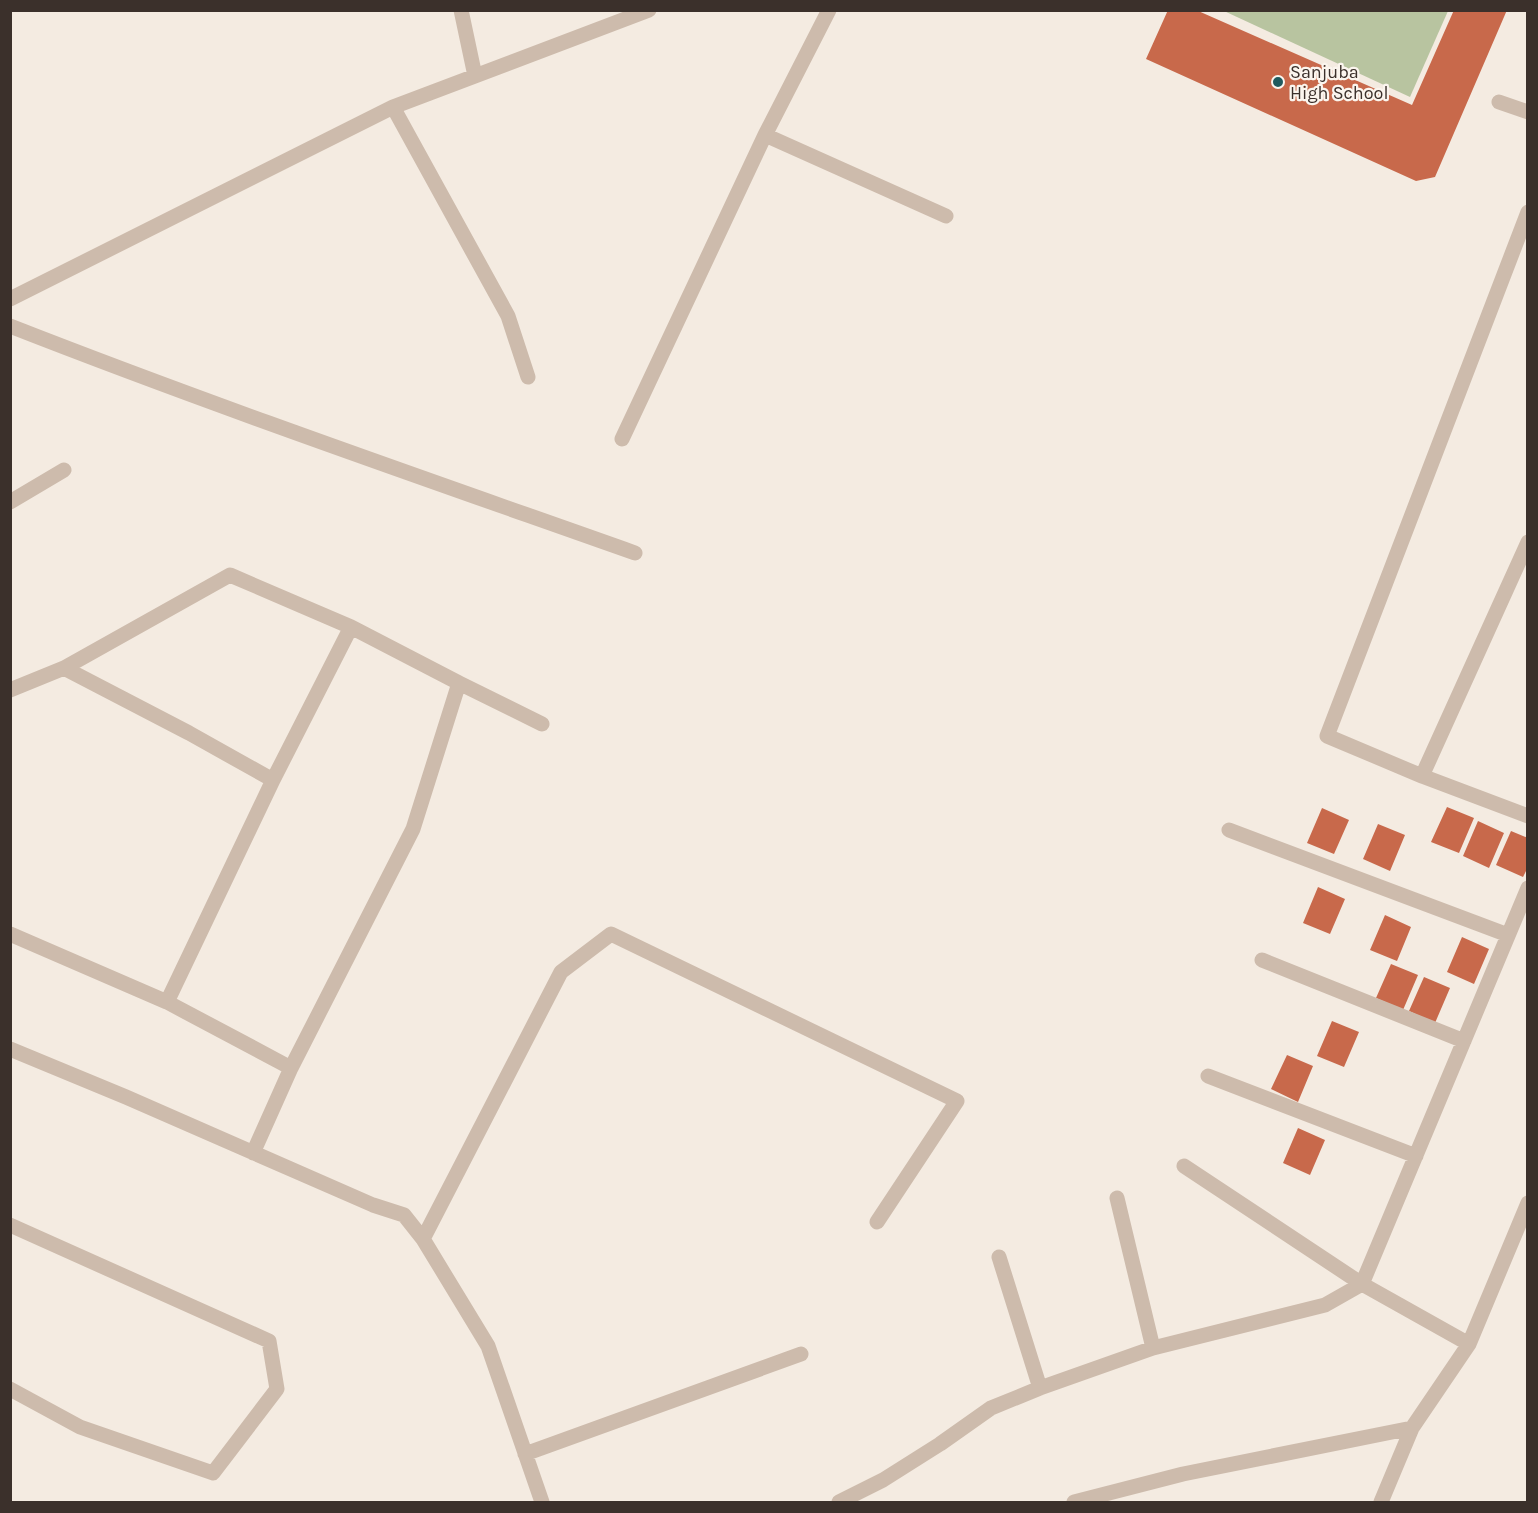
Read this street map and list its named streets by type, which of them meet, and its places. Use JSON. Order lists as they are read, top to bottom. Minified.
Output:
{"places":["Sanjuba High School"]}
